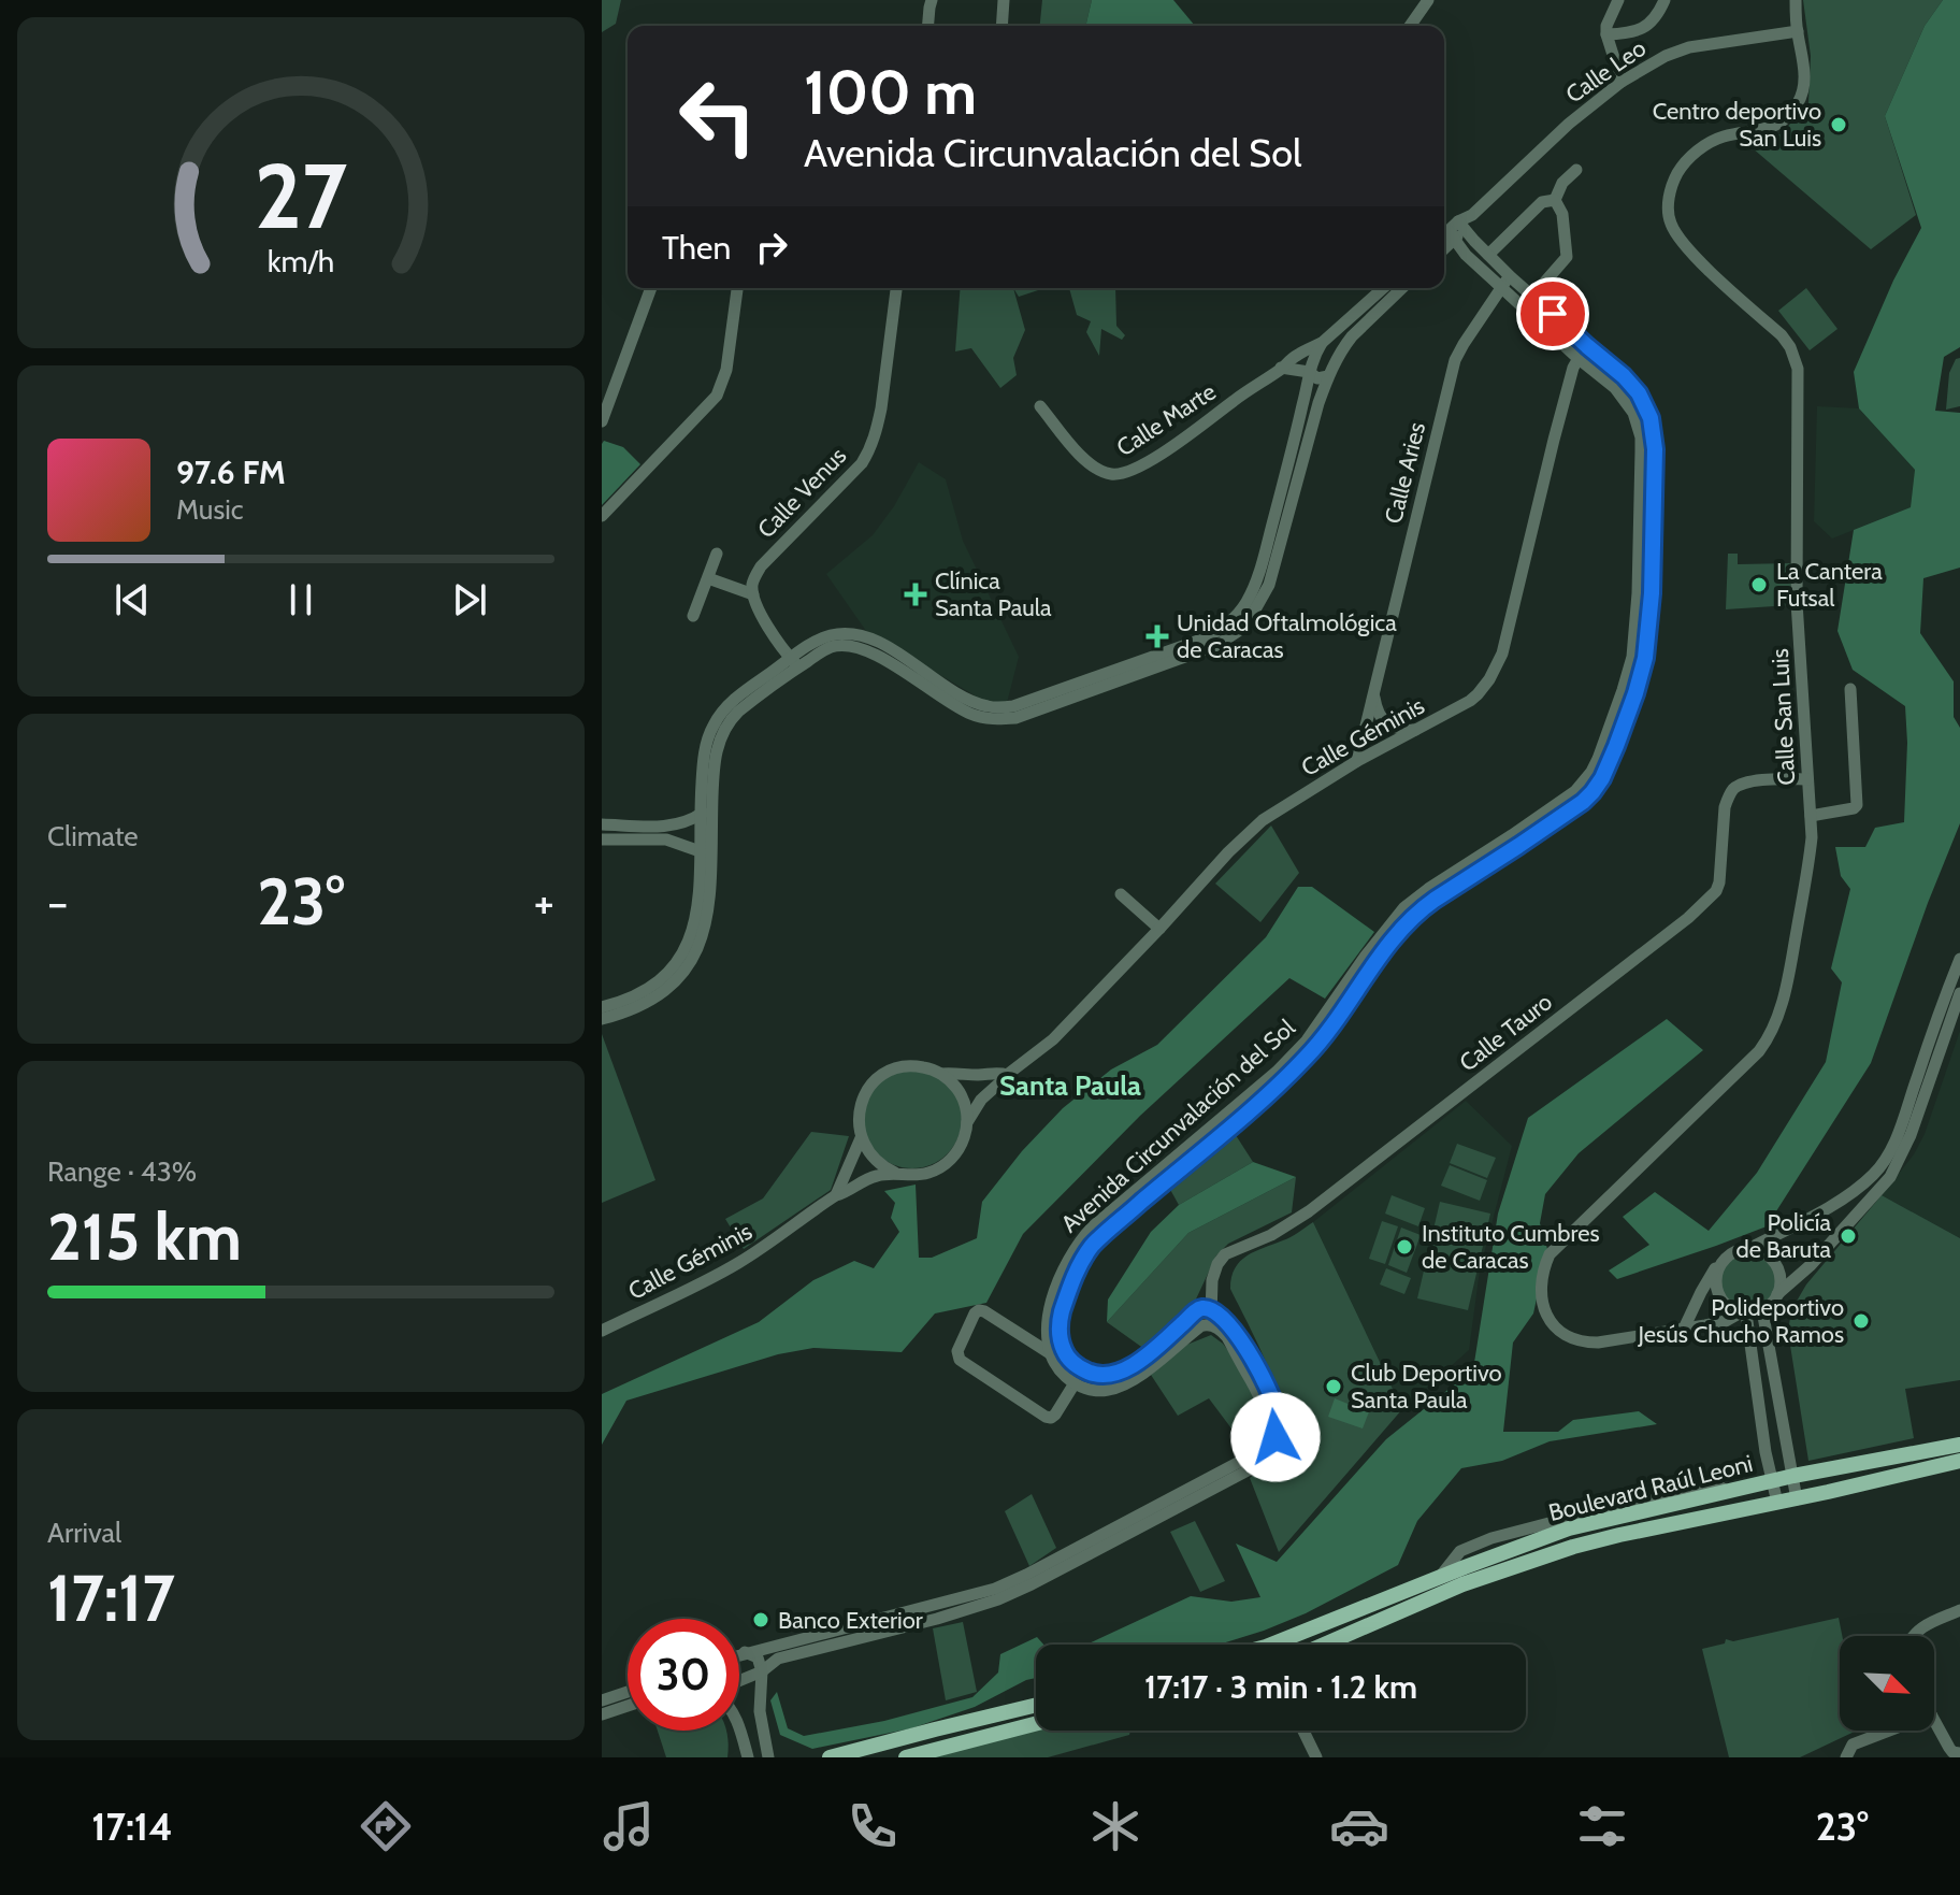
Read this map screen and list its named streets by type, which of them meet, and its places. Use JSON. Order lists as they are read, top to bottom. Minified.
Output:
{"streets":{"main road":["Boulevard Raúl Leoni"],"street":["Calle Leo","Calle Marte","Calle Aries","Calle Venus","Calle San Luis","Calle Géminis","Calle Tauro","Avenida Circunvalación del Sol"]},"crossings":[["Calle Leo","Calle San Luis"],["Calle Leo","Avenida Circunvalación del Sol"],["Calle Aries","Calle Géminis"],["Calle Aries","Avenida Circunvalación del Sol"],["Calle San Luis","Calle Tauro"],["Calle Géminis","Avenida Circunvalación del Sol"],["Calle Tauro","Avenida Circunvalación del Sol"]],"districts":["Santa Paula"],"places":{"other":["Centro deportivo San Luis","La Cantera Futsal","Policía de Baruta","Instituto Cumbres de Caracas","Polideportivo Jesús Chucho Ramos","Club Deportivo Santa Paula","Banco Exterior"],"health":["Clínica Santa Paula","Unidad Oftalmológica de Caracas"]},"north":"bottom right","page":{"turn":["100 m","Avenida Circunvalación del Sol"],"then":"Then","song":["97.6 FM","Music"],"tile":["Climate",["Range · 43%","215 km"],["Arrival","17:17"]],"heat":["−","23°","+"],"limit":"30","trip":"17:17 · 3 min · 1.2 km","tabs":["17:14","23°"],"gauge":["27","km/h"]}}
